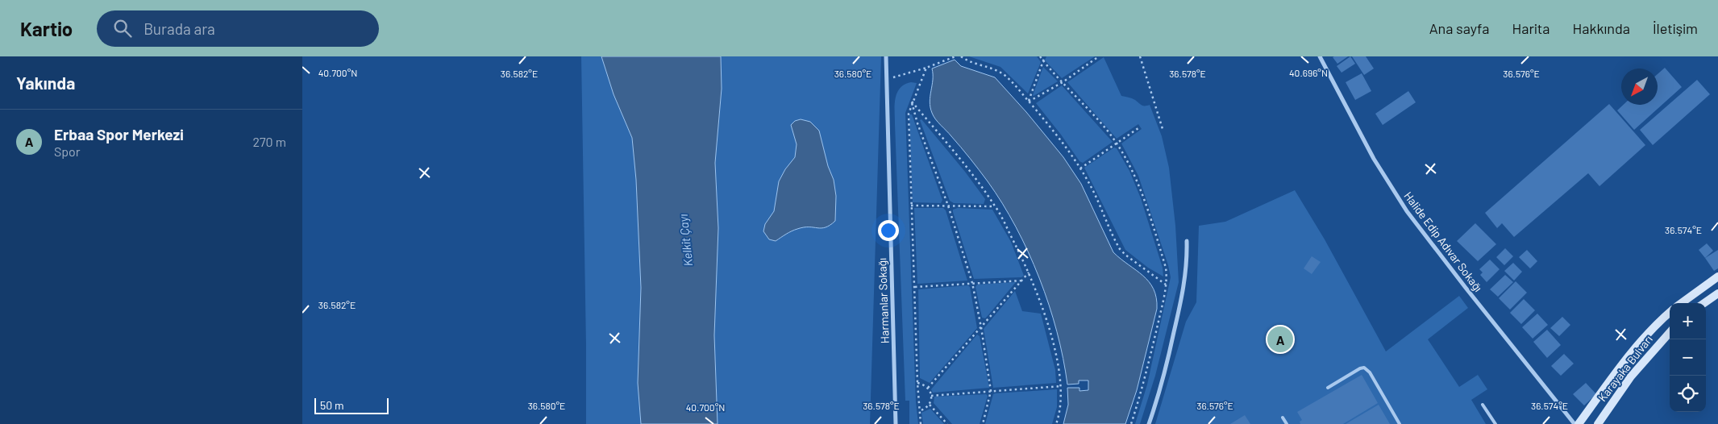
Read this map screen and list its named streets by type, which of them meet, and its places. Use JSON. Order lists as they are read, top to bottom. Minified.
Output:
{"streets":{"main road":["Karayaka Bulvarı"],"street":["Halide Edip Adıvar Sokağı","Harmanlar Sokağı"]},"water":["Kelkit Çayı"],"scale_bar":"50 m","north":"bottom left","page":{"header":"Kartio","search":"Burada ara","nav":["Ana sayfa","Harita","Hakkında","İletişim"],"heading":"Yakında","list":[{"mark":"A","name":"Erbaa Spor Merkezi","note":"Spor","value":"270 m"}],"map_buttons":["+","−"],"pins":"A","scale":"50 m"},"coordinates":["40.696°N","40.700°N","36.582°E","36.580°E","36.578°E","36.576°E","36.574°E"]}
